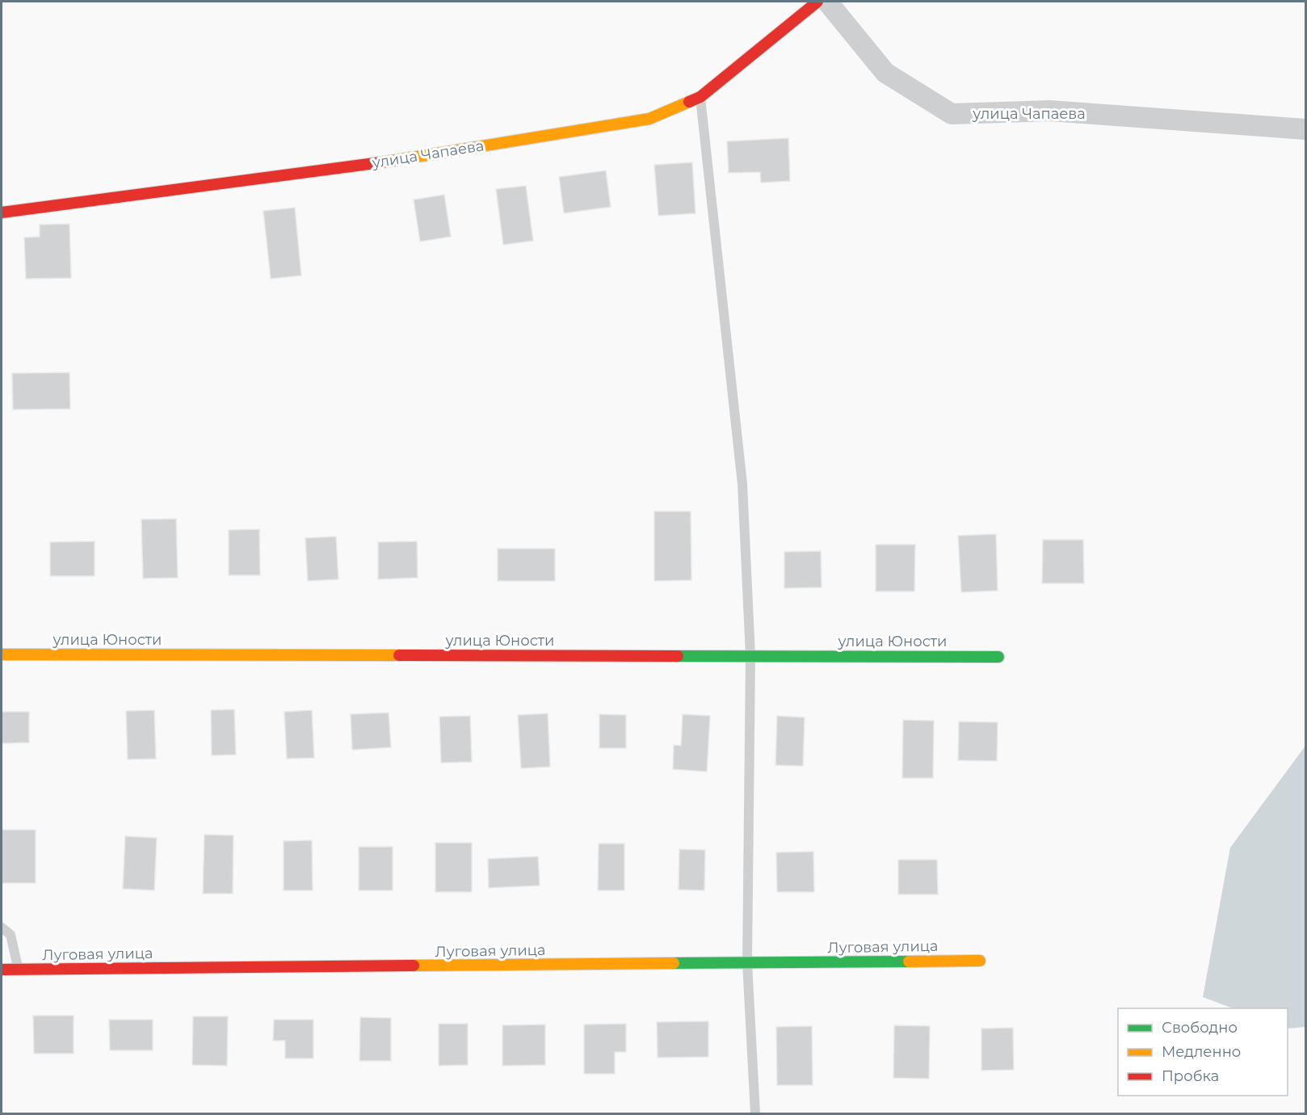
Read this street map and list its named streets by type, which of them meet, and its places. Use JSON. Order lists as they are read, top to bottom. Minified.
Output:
{"streets":{"street":["улица Чапаева","улица Юности","Луговая улица"]},"legend":["Свободно","Медленно","Пробка"]}
